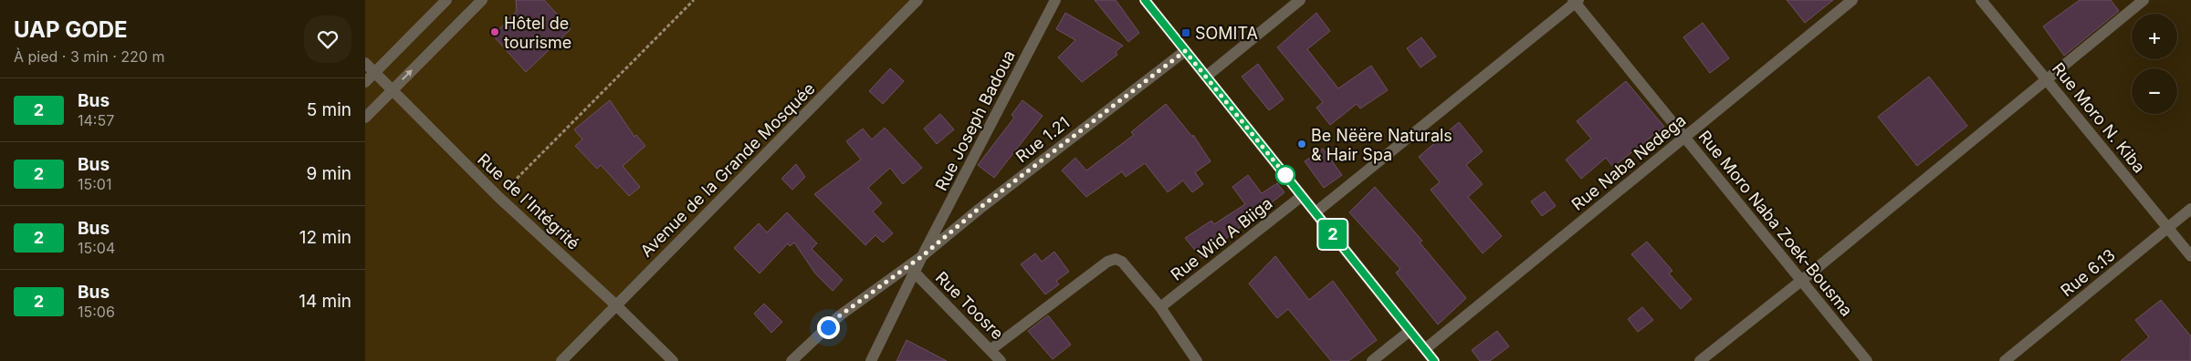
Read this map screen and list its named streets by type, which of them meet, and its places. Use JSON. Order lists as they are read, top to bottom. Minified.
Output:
{"streets":{"street":["Rue Moro N. Kiba","Rue Joseph Badoua","Rue 1.21","Rue Naba Nedega","Avenue de la Grande Mosquée","Rue de l'Intégrité","Rue Moro Naba Zoek-Bousma","Rue Wid A Biiga","Rue 6.13","Rue Toosre"]},"crossings":[["Rue Moro N. Kiba","Rue 6.13"],["Rue Joseph Badoua","Rue 1.21"],["Rue Joseph Badoua","Rue Toosre"],["Rue Naba Nedega","Rue Moro Naba Zoek-Bousma"],["Avenue de la Grande Mosquée","Rue de l'Intégrité"]],"places":{"other":["Hôtel de tourisme","Be Nëëre Naturals & Hair Spa"],"transit":["SOMITA"]},"lines":["bus line 2"],"page":{"heading":["UAP GODE","À pied · 3 min · 220 m"],"on_map":"2","map_buttons":["+","−"],"list":[{"mark":"2","name":"Bus","note":"14:57","value":"5 min"},{"mark":"2","name":"Bus","note":"15:01","value":"9 min"},{"mark":"2","name":"Bus","note":"15:04","value":"12 min"},{"mark":"2","name":"Bus","note":"15:06","value":"14 min"}]}}
